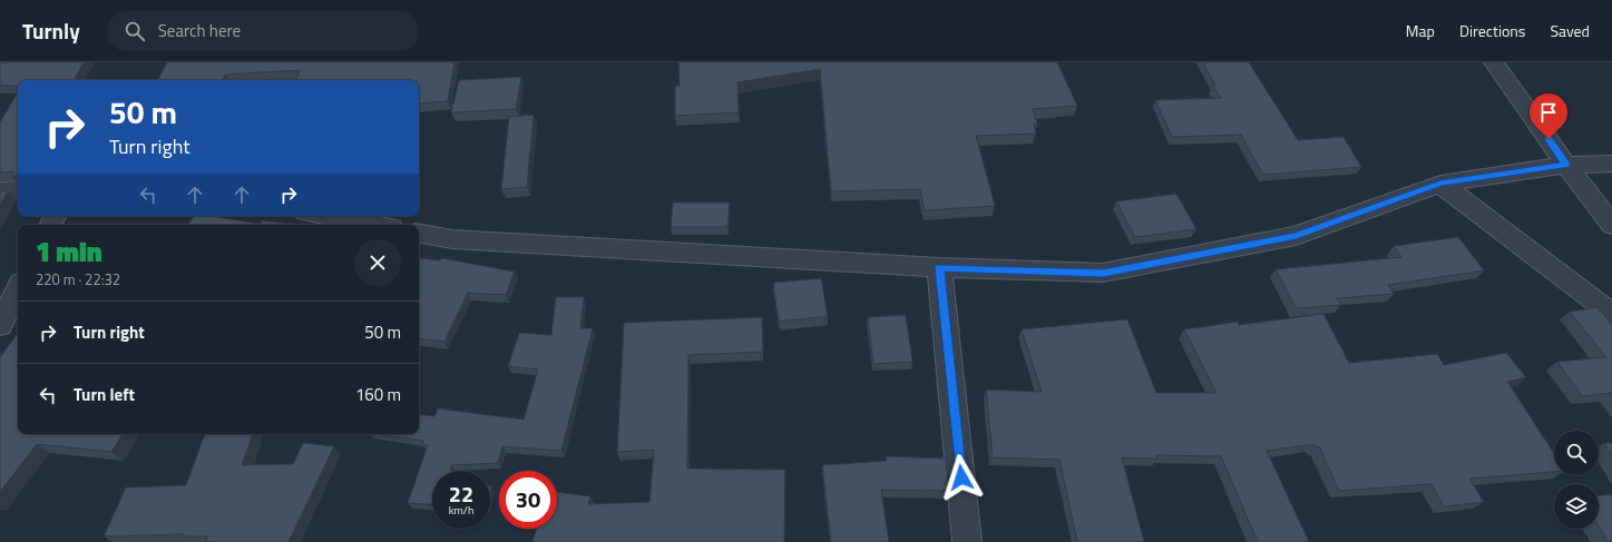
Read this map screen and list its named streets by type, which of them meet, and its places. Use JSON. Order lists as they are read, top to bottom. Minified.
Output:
{"page":{"header":"Turnly","search":"Search here","nav":["Map","Directions","Saved"],"turn":["50 m","Turn right"],"heading":["1 min","220 m · 22:32"],"list":[{"name":"Turn right","value":"50 m"},{"name":"Turn left","value":"160 m"}],"speed":"22 km/h","limit":"30"}}
